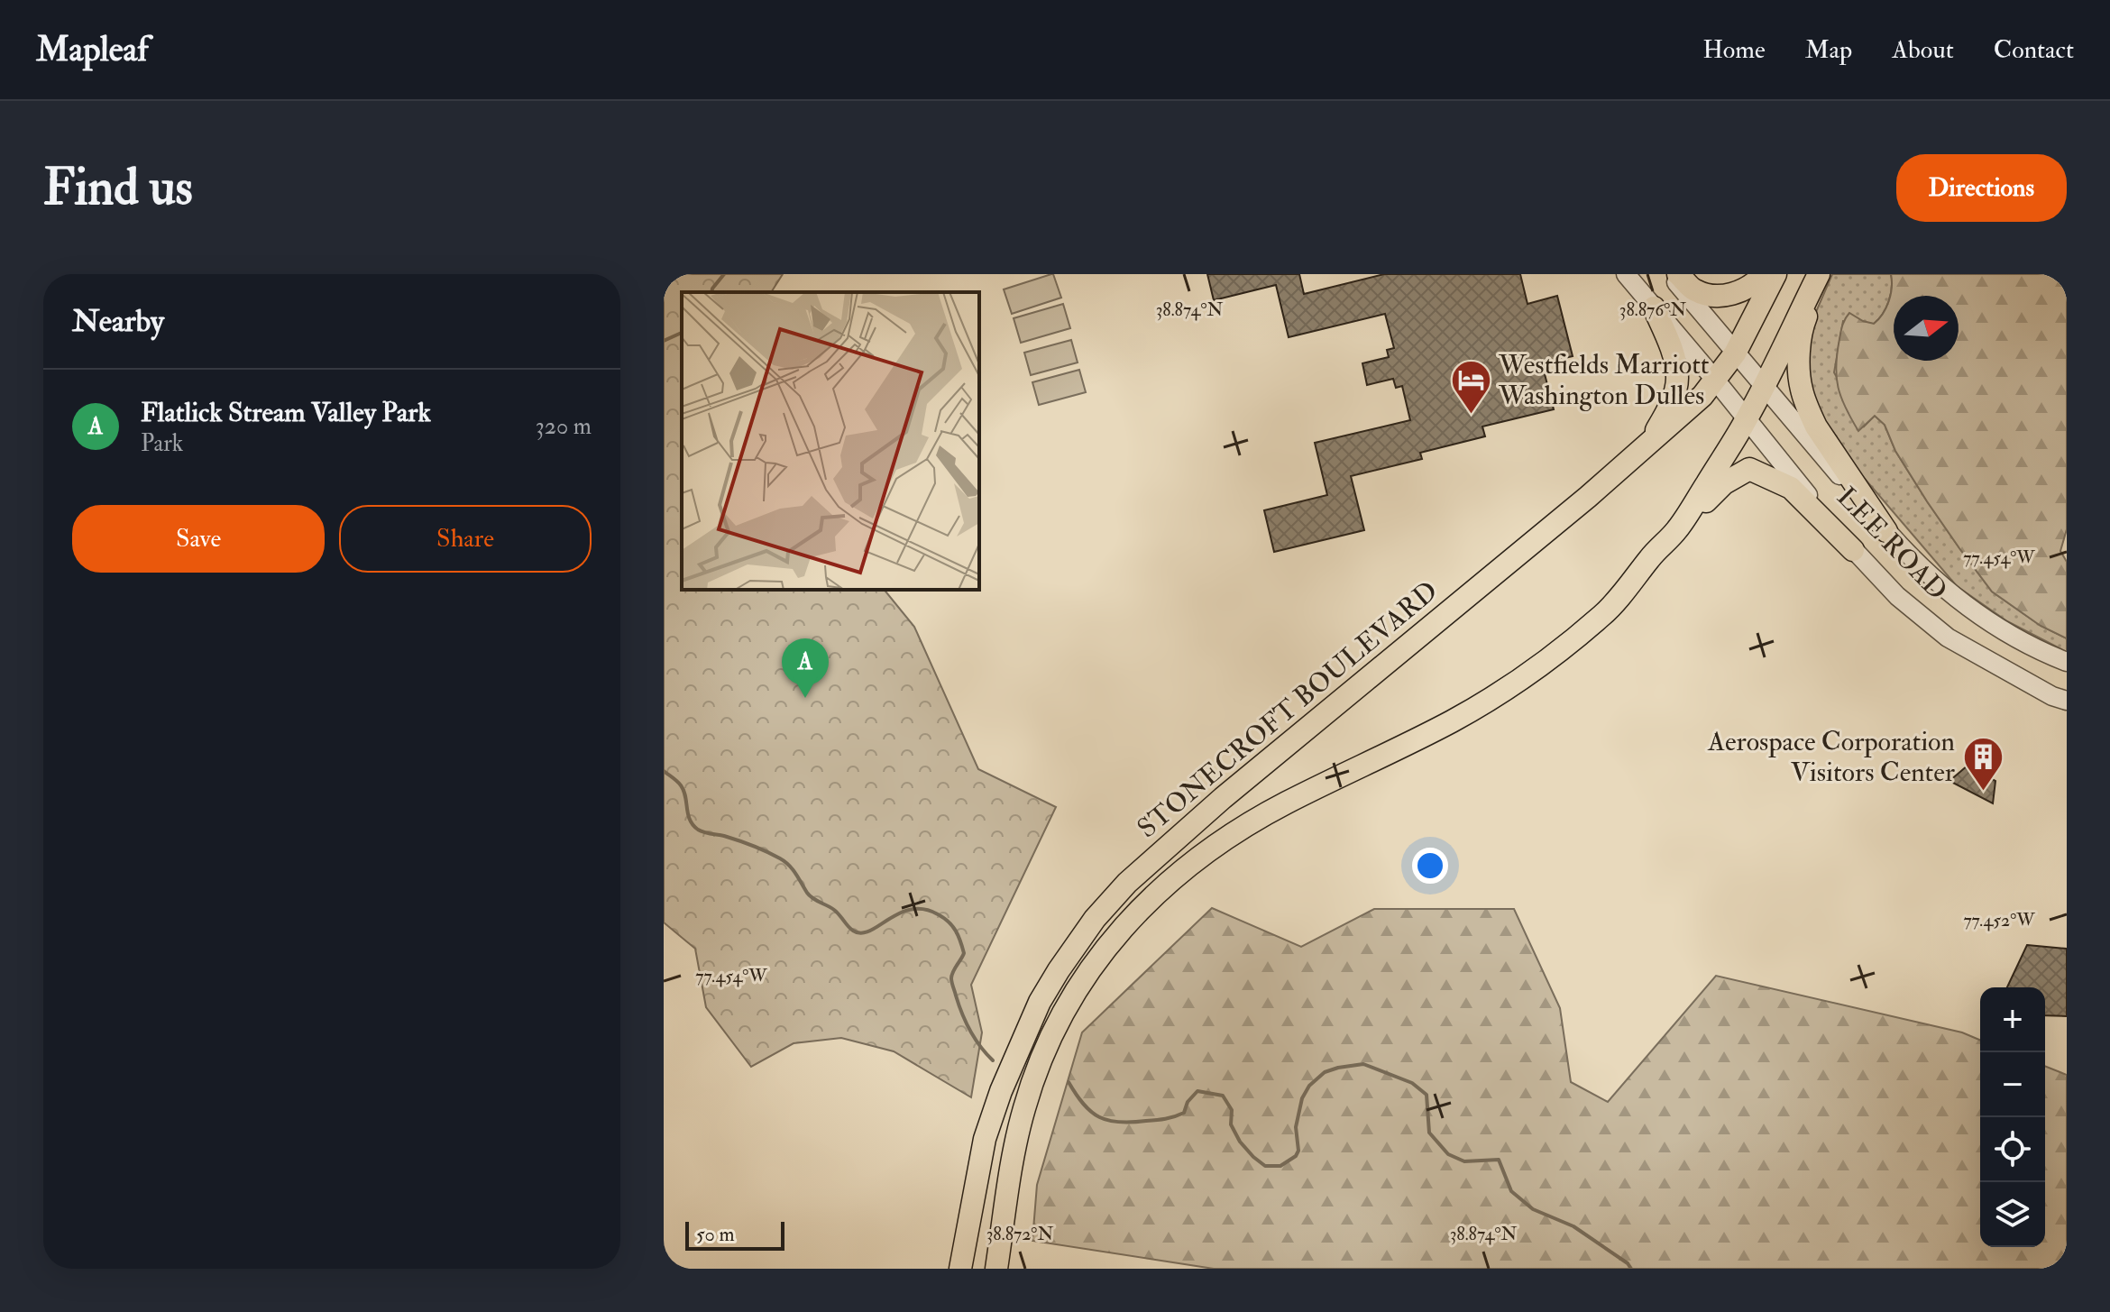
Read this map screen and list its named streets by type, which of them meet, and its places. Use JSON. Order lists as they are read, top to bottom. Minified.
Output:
{"streets":{"main road":["STONECROFT BOULEVARD"],"street":["LEE ROAD"]},"crossings":[["LEE ROAD","STONECROFT BOULEVARD"]],"places":{"hotel":["Westfields Marriott Washington Dulles"],"building":["Aerospace Corporation Visitors Center"]},"scale_bar":"50 m","north":"right","page":{"header":"Mapleaf","nav":["Home","Map","About","Contact"],"buttons":["Directions",["Save","Share"]],"title":"Find us","heading":"Nearby","list":[{"mark":"A","name":"Flatlick Stream Valley Park","note":"Park","value":"320 m"}],"pins":"A","map_buttons":["+","−"],"scale":"50 m"},"coordinates":["38.874°N","38.876°N","77.454°W","77.452°W","38.872°N"]}
